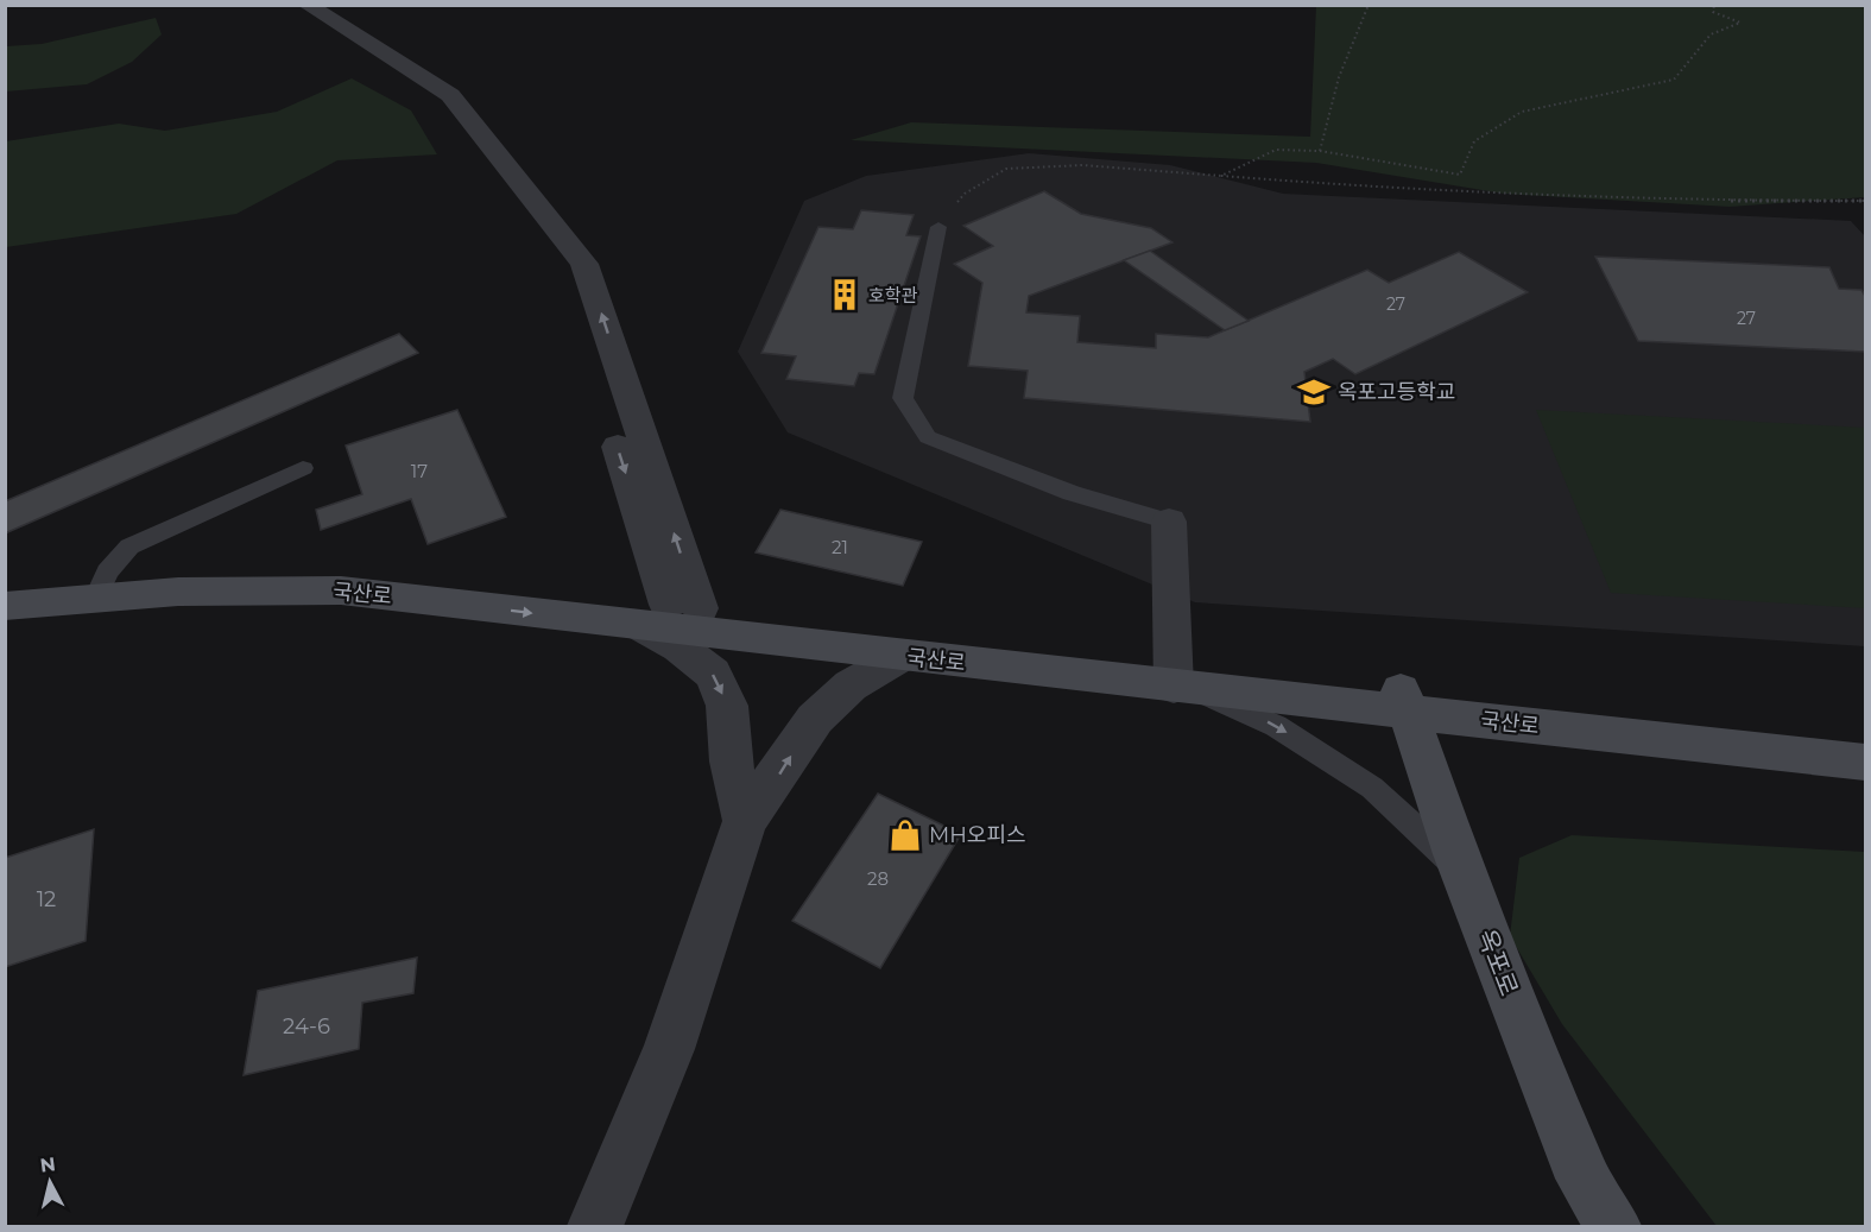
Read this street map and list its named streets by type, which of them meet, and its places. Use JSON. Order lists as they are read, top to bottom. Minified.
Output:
{"streets":{"street":["국산로","옥포로"]},"crossings":[["국산로","옥포로"]],"places":{"building":["호학관"],"school or university":["옥포고등학교"],"shop":["MH오피스"]},"house_numbers":["27","27","17","21","28","12","24-6"],"north":"top"}
